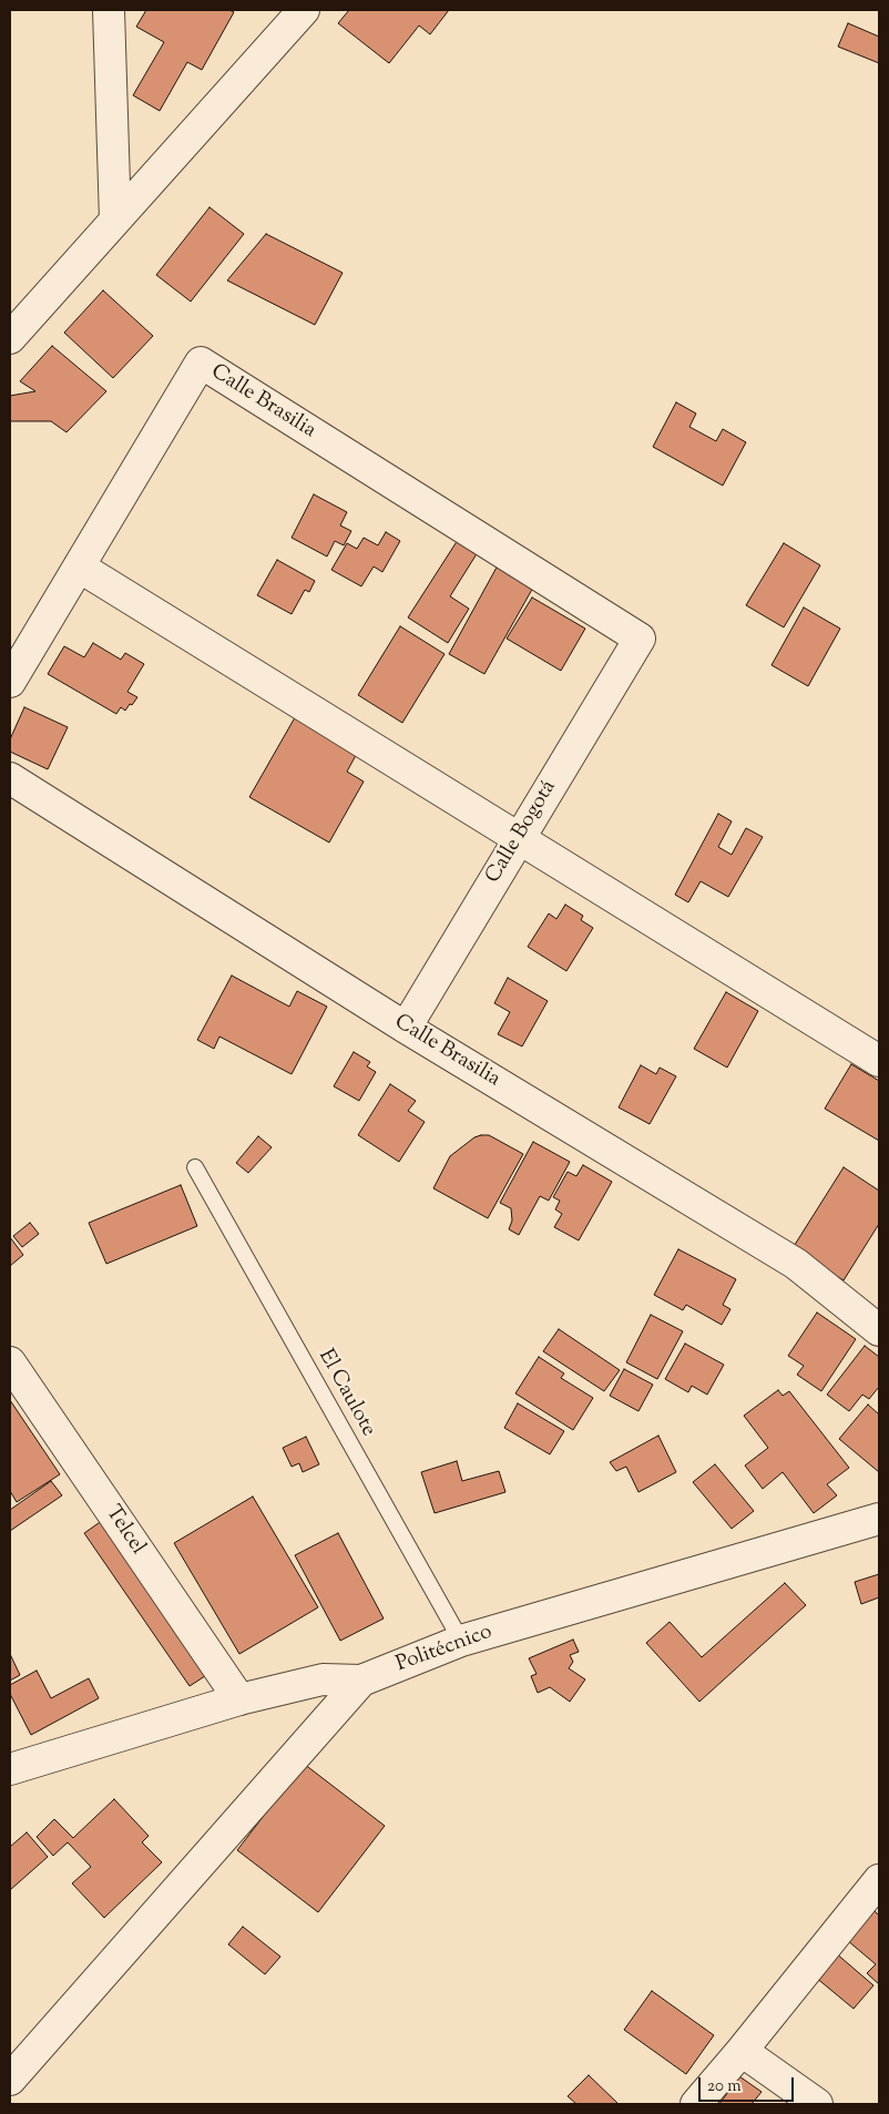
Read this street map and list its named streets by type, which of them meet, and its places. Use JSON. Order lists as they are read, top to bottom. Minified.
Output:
{"streets":{"street":["Calle Brasilia","Calle Bogotá","Telcel","Politécnico"],"lane":["El Caulote"]},"crossings":[["Calle Brasilia","Calle Bogotá"],["El Caulote","Politécnico"],["Telcel","Politécnico"]],"scale_bar":"20 m"}
